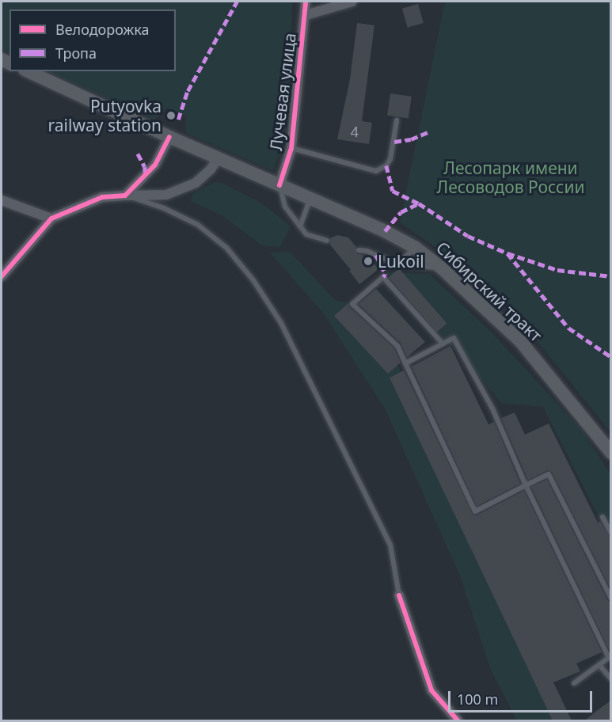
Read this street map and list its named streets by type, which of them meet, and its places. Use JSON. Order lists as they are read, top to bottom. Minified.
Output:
{"streets":{"main road":["Сибирский тракт"],"street":["Лучевая улица"]},"crossings":[["Лучевая улица","Сибирский тракт"]],"parks":["Лесопарк имени Лесоводов России"],"places":["Putyovka railway station","Lukoil"],"house_numbers":["4"],"legend":["Велодорожка","Тропа"],"scale_bar":"100 m"}
